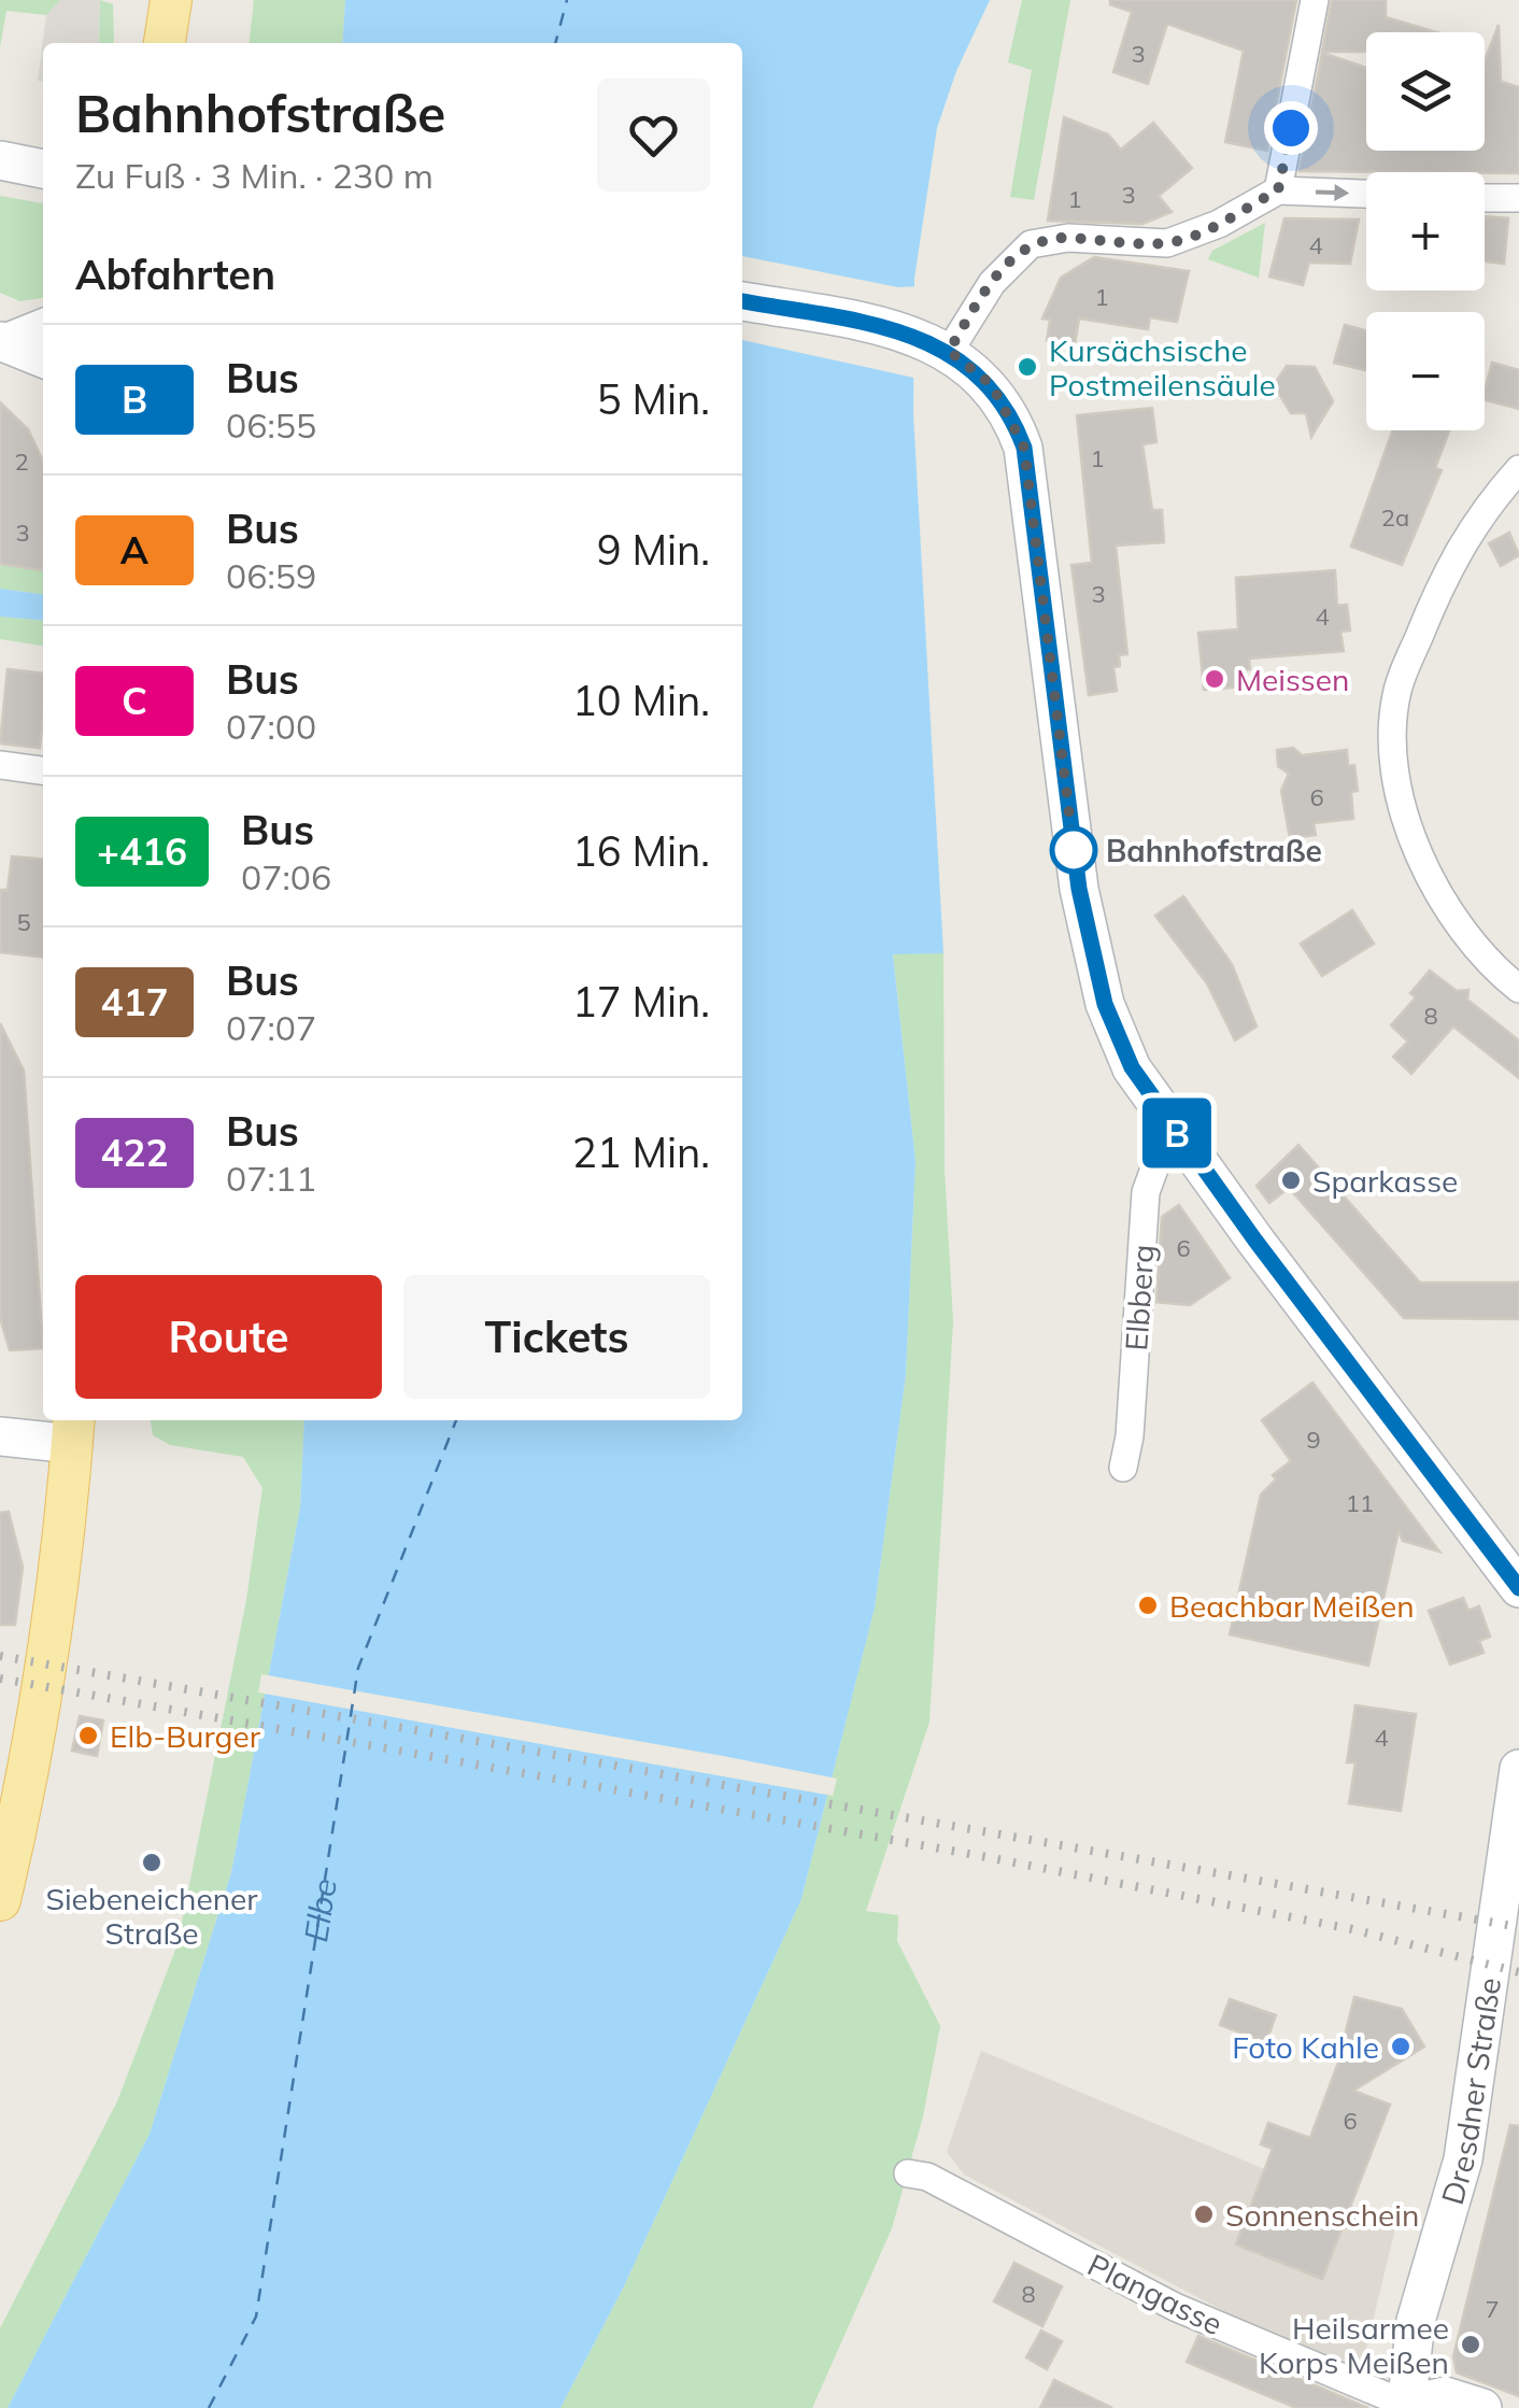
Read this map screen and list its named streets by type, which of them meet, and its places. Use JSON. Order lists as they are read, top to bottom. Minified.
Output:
{"streets":{"main road":["Dresdner Straße"],"street":["Elbberg","Plangasse"]},"crossings":[["Dresdner Straße","Plangasse"]],"water":["Elbe"],"places":["Kursächsische Postmeilensäule","Meissen","Bahnhofstraße","Sparkasse","Beachbar Meißen","Elb-Burger","Siebeneichener Straße","Foto Kahle","Sonnenschein","Heilsarmee Korps Meißen"],"lines":["bus line B"],"house_numbers":["3","3","1","4","1","1","2","2a","3","3","4","6","5","8","6","9","11","4","6","8","7"],"page":{"on_map":"B","map_buttons":["+","−"],"heading":[["Bahnhofstraße","Zu Fuß · 3 Min. · 230 m"],"Abfahrten"],"list":[{"mark":"B","name":"Bus","note":"06:55","value":"5 Min."},{"mark":"A","name":"Bus","note":"06:59","value":"9 Min."},{"mark":"C","name":"Bus","note":"07:00","value":"10 Min."},{"mark":"+416","name":"Bus","note":"07:06","value":"16 Min."},{"mark":"417","name":"Bus","note":"07:07","value":"17 Min."},{"mark":"422","name":"Bus","note":"07:11","value":"21 Min."}],"buttons":["Route","Tickets"]}}
